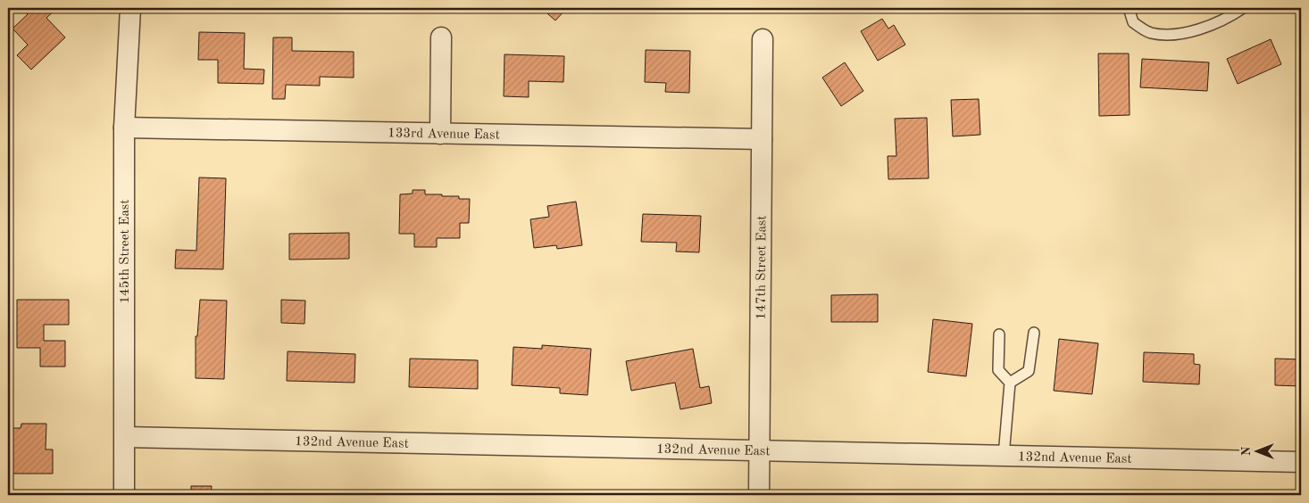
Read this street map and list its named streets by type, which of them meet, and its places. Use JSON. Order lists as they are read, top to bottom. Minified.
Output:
{"streets":{"street":["133rd Avenue East","145th Street East","147th Street East","132nd Avenue East"]},"crossings":[["133rd Avenue East","145th Street East"],["133rd Avenue East","147th Street East"],["145th Street East","132nd Avenue East"],["147th Street East","132nd Avenue East"]],"north":"left"}
